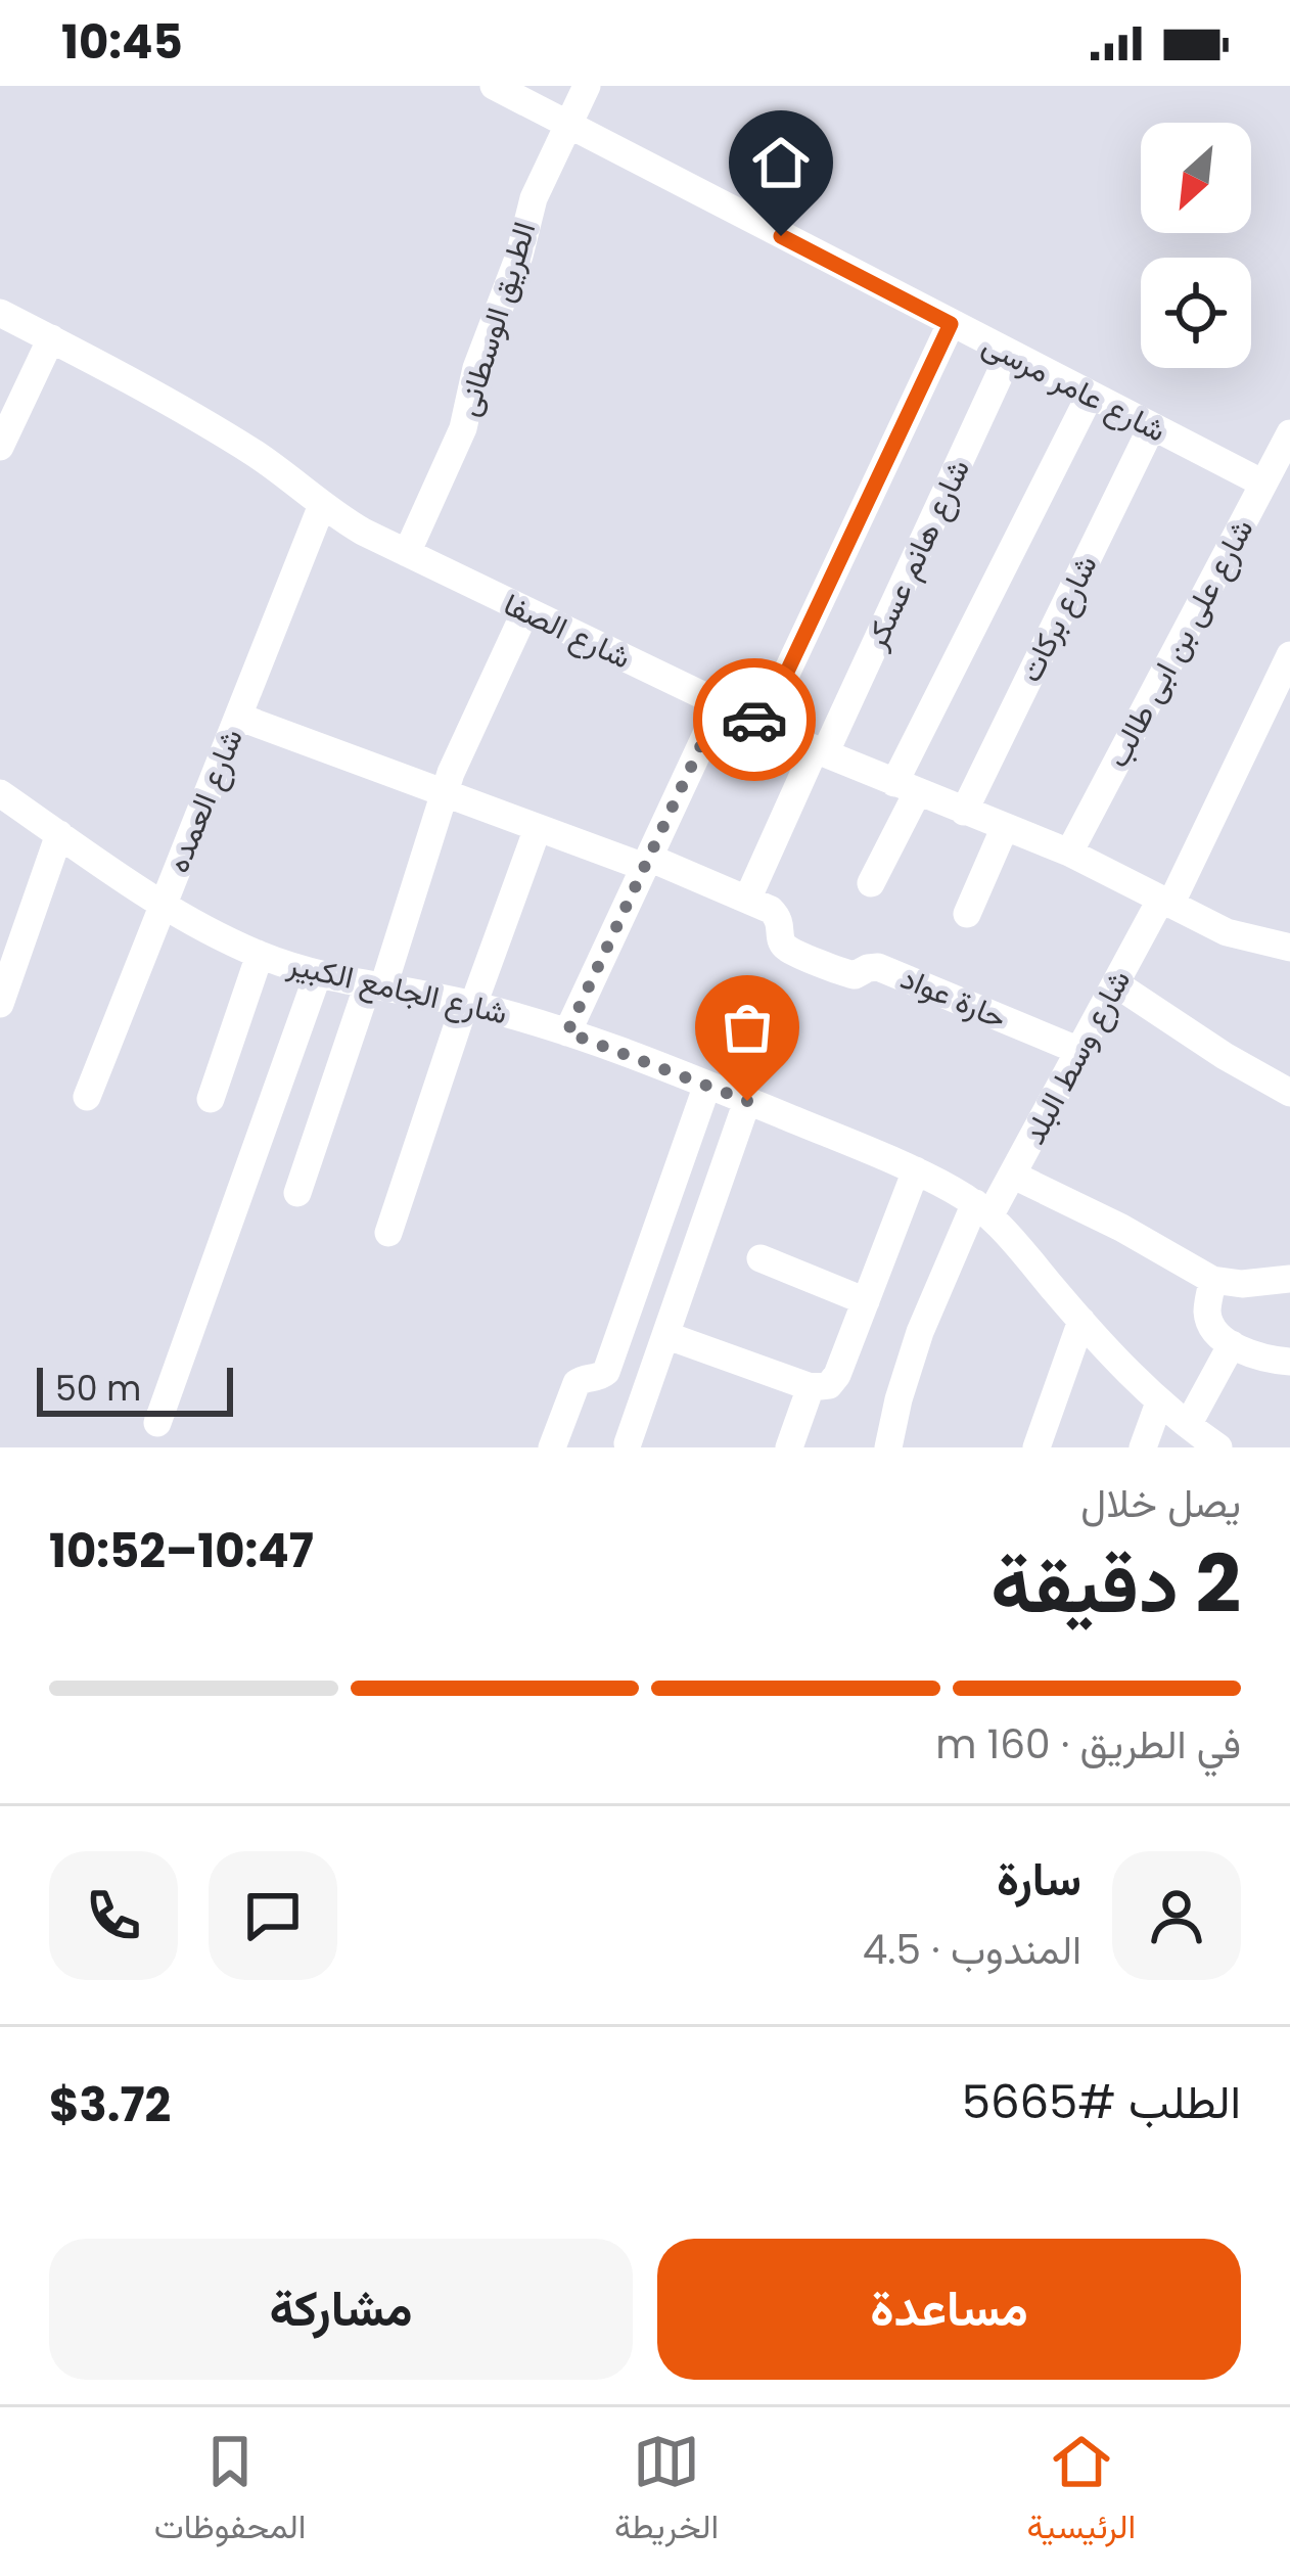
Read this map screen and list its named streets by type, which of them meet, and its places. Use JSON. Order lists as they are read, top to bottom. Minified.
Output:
{"streets":{"street":["الطريق الوسطانى","شارع عامر مرسى","شارع هانم عسكر","شارع بركات","شارع الصفا","شارع على بن ابى طالب","شارع العمده","شارع الجامع الكبير","حارة عواد","شارع وسط البلد"]},"crossings":[["الطريق الوسطانى","شارع عامر مرسى"],["الطريق الوسطانى","شارع الصفا"],["شارع عامر مرسى","شارع هانم عسكر"],["شارع عامر مرسى","شارع بركات"],["شارع عامر مرسى","شارع على بن ابى طالب"],["شارع هانم عسكر","شارع الصفا"],["شارع هانم عسكر","حارة عواد"],["شارع بركات","شارع الصفا"],["شارع الصفا","شارع على بن ابى طالب"],["شارع الصفا","شارع العمده"],["شارع الصفا","شارع وسط البلد"],["شارع العمده","شارع الجامع الكبير"],["شارع العمده","حارة عواد"],["شارع الجامع الكبير","شارع وسط البلد"],["حارة عواد","شارع وسط البلد"]],"scale_bar":"50 m","north":"bottom left","page":{"status":"10:45","scale":"50 m","heading":["2 دقيقة","يصل خلال","10:47–10:52"],"panel":["سارة","المندوب · 4.5","الطلب #5665","$3.72"],"bar":"في الطريق · 160 m","buttons":["مساعدة","مشاركة"],"tabs":["الرئيسية","الخريطة","المحفوظات"]}}
